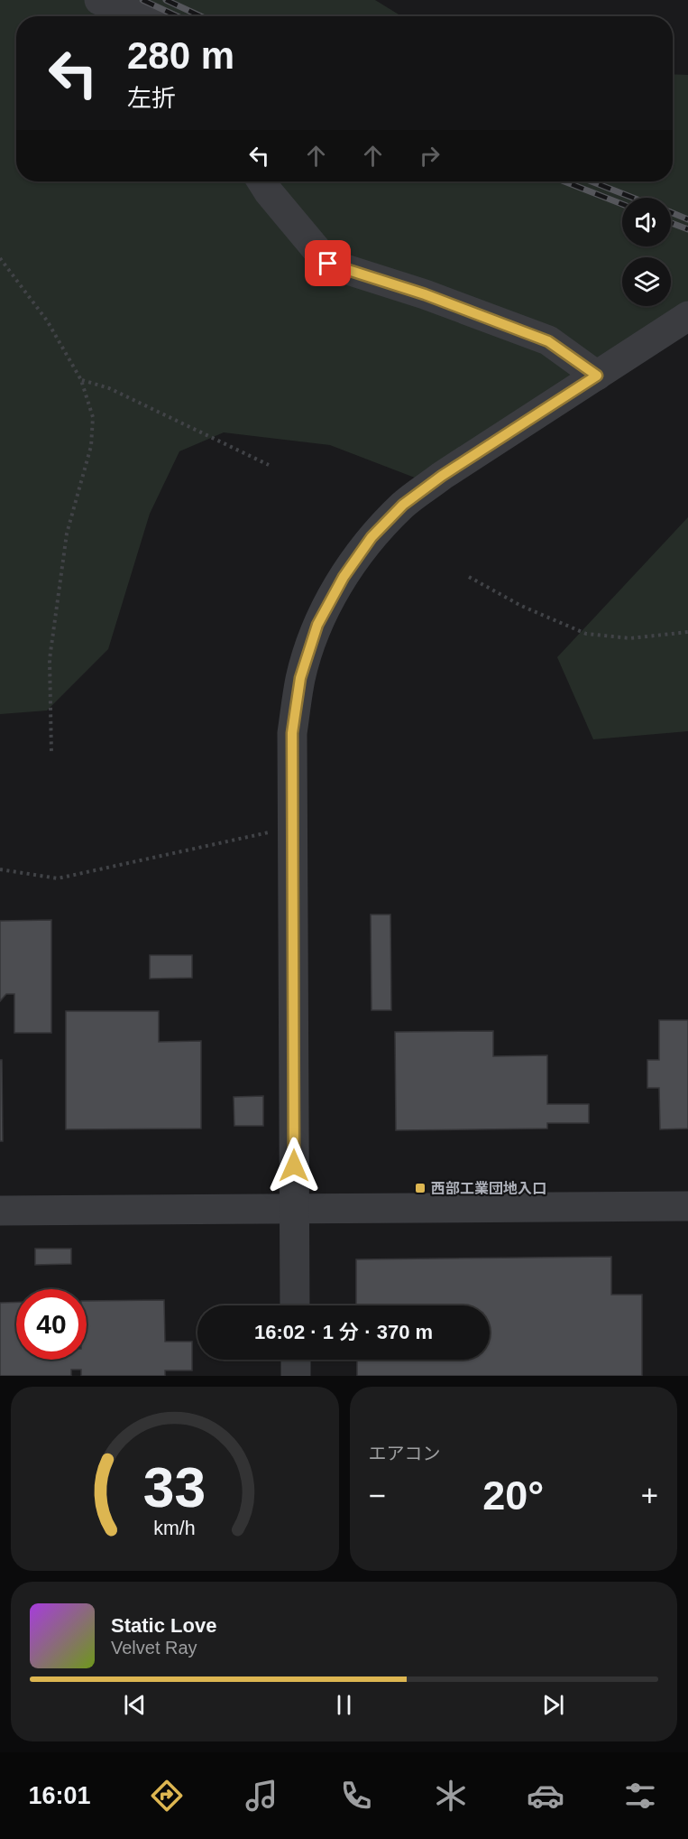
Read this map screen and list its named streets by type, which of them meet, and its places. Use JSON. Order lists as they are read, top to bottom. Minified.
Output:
{"places":{"transit":["西部工業団地入口"]},"page":{"turn":["280 m","左折"],"limit":"40","trip":"16:02 · 1 分 · 370 m","tile":"エアコン","heat":["−","20°","+"],"song":["Static Love","Velvet Ray"],"tabs":"16:01","gauge":["33","km/h"]}}
